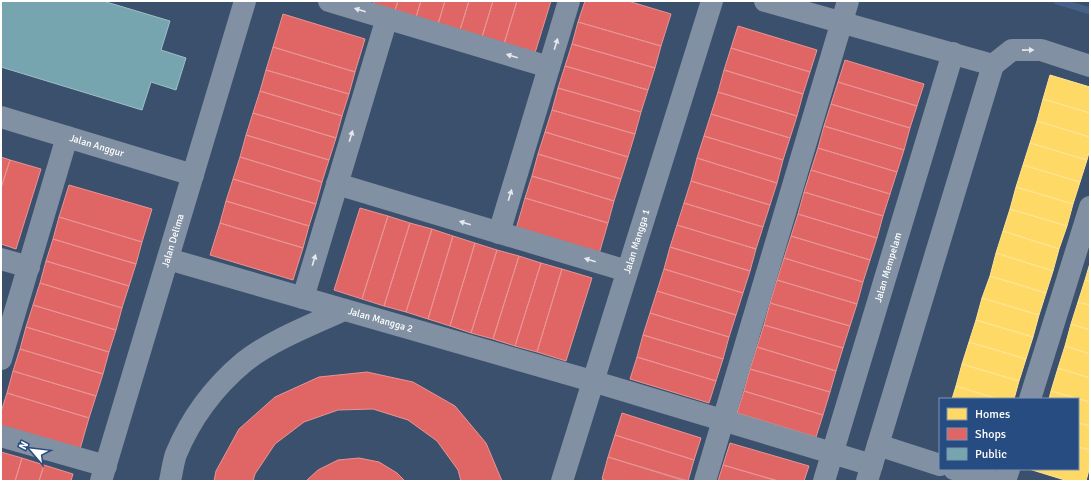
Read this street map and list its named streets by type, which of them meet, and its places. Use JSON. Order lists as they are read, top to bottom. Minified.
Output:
{"streets":{"street":["Jalan Anggur","Jalan Delima","Jalan Mangga 1","Jalan Mempelam","Jalan Mangga 2"]},"crossings":[["Jalan Anggur","Jalan Delima"],["Jalan Delima","Jalan Mangga 2"],["Jalan Mangga 1","Jalan Mangga 2"],["Jalan Mempelam","Jalan Mangga 2"]],"legend":["Homes","Shops","Public"],"north":"top left"}
